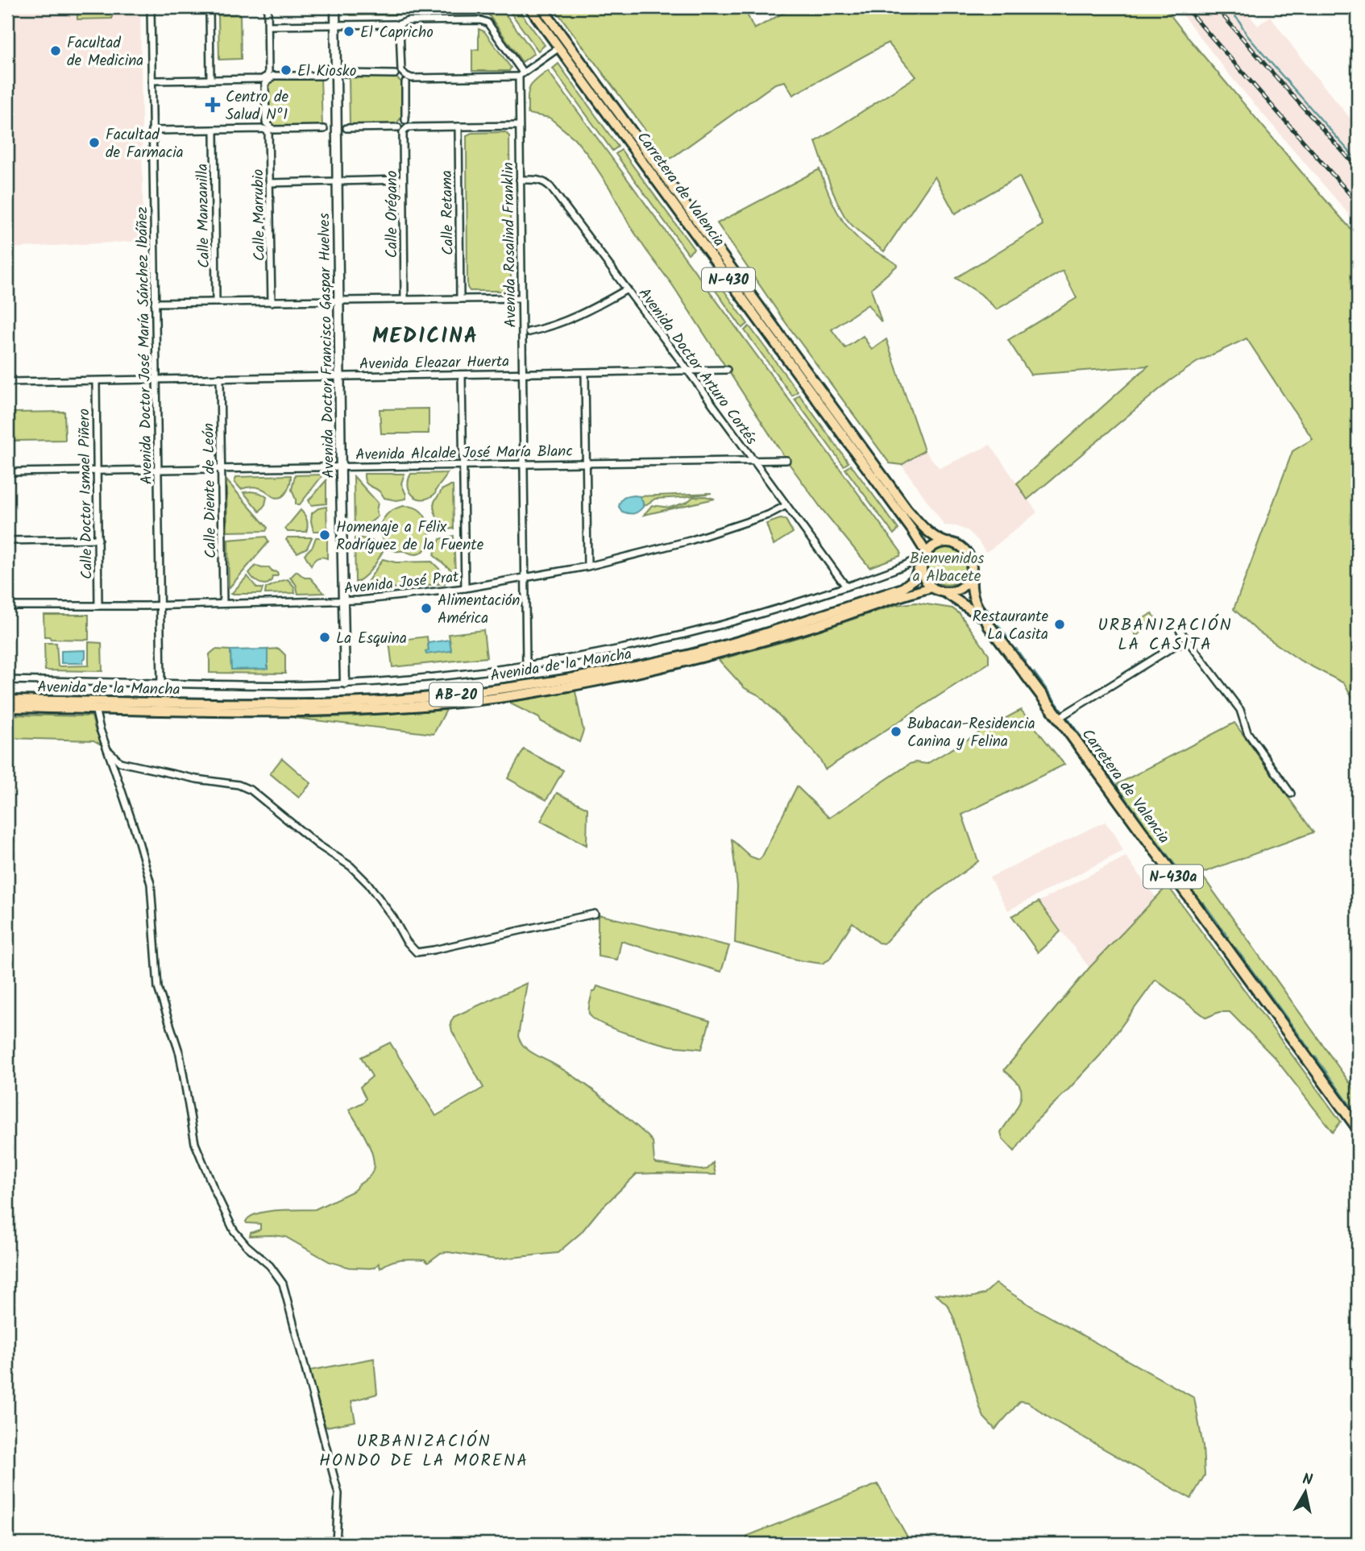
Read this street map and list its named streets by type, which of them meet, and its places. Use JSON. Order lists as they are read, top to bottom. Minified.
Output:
{"streets":{"highway":["Carretera de Valencia","N-430a"],"main road":["N-430","Avenida de la Mancha","AB-20"],"street":["Calle Retama","Calle Orégano","Calle Marrubio","Calle Manzanilla","Avenida Rosalind Franklin","Avenida Doctor José María Sánchez Ibáñez","Avenida Doctor Francisco Gaspar Huelves","Avenida Eleazar Huerta","Avenida Doctor Arturo Cortés","Avenida Alcalde José María Blanc","Calle Diente de León","Calle Doctor Ismael Piñero","Avenida José Prat"]},"crossings":[["Carretera de Valencia","Avenida de la Mancha"],["Avenida Rosalind Franklin","Avenida Eleazar Huerta"],["Avenida Rosalind Franklin","Avenida Doctor Arturo Cortés"],["Avenida Rosalind Franklin","Avenida Alcalde José María Blanc"],["Avenida Rosalind Franklin","Avenida José Prat"],["Avenida Rosalind Franklin","Avenida de la Mancha"],["Avenida Doctor José María Sánchez Ibáñez","Avenida Eleazar Huerta"],["Avenida Doctor José María Sánchez Ibáñez","Avenida Alcalde José María Blanc"],["Avenida Doctor José María Sánchez Ibáñez","Avenida José Prat"],["Avenida Doctor José María Sánchez Ibáñez","Avenida de la Mancha"],["Avenida Doctor Francisco Gaspar Huelves","Avenida Eleazar Huerta"],["Avenida Doctor Francisco Gaspar Huelves","Avenida Alcalde José María Blanc"],["Avenida Doctor Francisco Gaspar Huelves","Avenida José Prat"],["Avenida Doctor Francisco Gaspar Huelves","Avenida de la Mancha"],["Avenida Eleazar Huerta","Avenida Doctor Arturo Cortés"],["Avenida Eleazar Huerta","Calle Diente de León"],["Avenida Eleazar Huerta","Calle Doctor Ismael Piñero"],["Avenida Doctor Arturo Cortés","Avenida Alcalde José María Blanc"],["Avenida Doctor Arturo Cortés","Avenida José Prat"],["Avenida Doctor Arturo Cortés","Avenida de la Mancha"],["Avenida Alcalde José María Blanc","Calle Diente de León"],["Avenida Alcalde José María Blanc","Calle Doctor Ismael Piñero"],["Calle Diente de León","Avenida José Prat"],["Calle Doctor Ismael Piñero","Avenida José Prat"]],"districts":["MEDICINA","URBANIZACIÓN LA CASITA","URBANIZACIÓN HONDO DE LA MORENA"],"parks":["Bienvenidos a Albacete"],"places":{"other":["El Capricho","Facultad de Medicina","El Kiosko","Facultad de Farmacia","Homenaje a Félix Rodríguez de la Fuente","Alimentación América","Restaurante La Casita","La Esquina","Bubacan-Residencia Canina y Felina"],"health":["Centro de Salud Nº1"]},"north":"top"}
